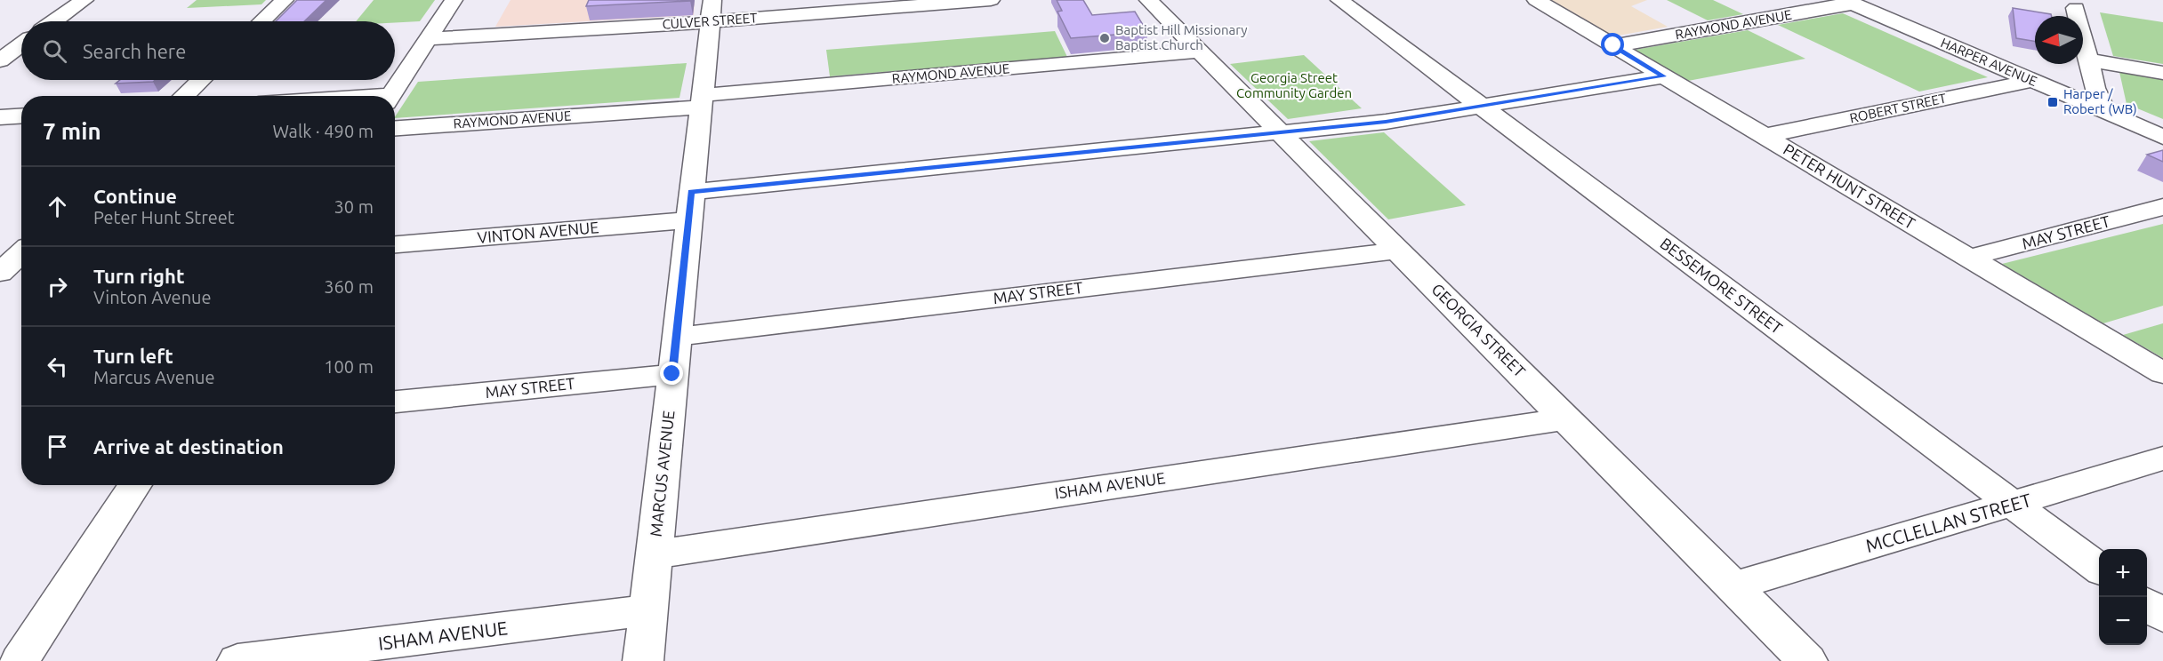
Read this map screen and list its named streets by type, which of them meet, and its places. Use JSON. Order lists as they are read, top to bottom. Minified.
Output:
{"streets":{"street":["CULVER STREET","RAYMOND AVENUE","HARPER AVENUE","ROBERT STREET","PETER HUNT STREET","VINTON AVENUE","MAY STREET","BESSEMORE STREET","GEORGIA STREET","MARCUS AVENUE","ISHAM AVENUE","MCCLELLAN STREET"]},"crossings":[["CULVER STREET","MARCUS AVENUE"],["RAYMOND AVENUE","HARPER AVENUE"],["RAYMOND AVENUE","PETER HUNT STREET"],["RAYMOND AVENUE","GEORGIA STREET"],["RAYMOND AVENUE","MARCUS AVENUE"],["HARPER AVENUE","ROBERT STREET"],["ROBERT STREET","PETER HUNT STREET"],["PETER HUNT STREET","MAY STREET"],["VINTON AVENUE","MARCUS AVENUE"],["MAY STREET","GEORGIA STREET"],["MAY STREET","MARCUS AVENUE"],["BESSEMORE STREET","MCCLELLAN STREET"],["GEORGIA STREET","ISHAM AVENUE"],["GEORGIA STREET","MCCLELLAN STREET"],["MARCUS AVENUE","ISHAM AVENUE"]],"parks":["Georgia Street Community Garden"],"places":{"other":["Baptist Hill Missionary Baptist Church"],"transit":["Harper / Robert (WB)"]},"north":"left","page":{"search":"Search here","heading":["7 min","Walk · 490 m"],"list":[["Continue","Peter Hunt Street","30 m"],["Turn right","Vinton Avenue","360 m"],["Turn left","Marcus Avenue","100 m"],"Arrive at destination"],"map_buttons":["+","−"]}}
